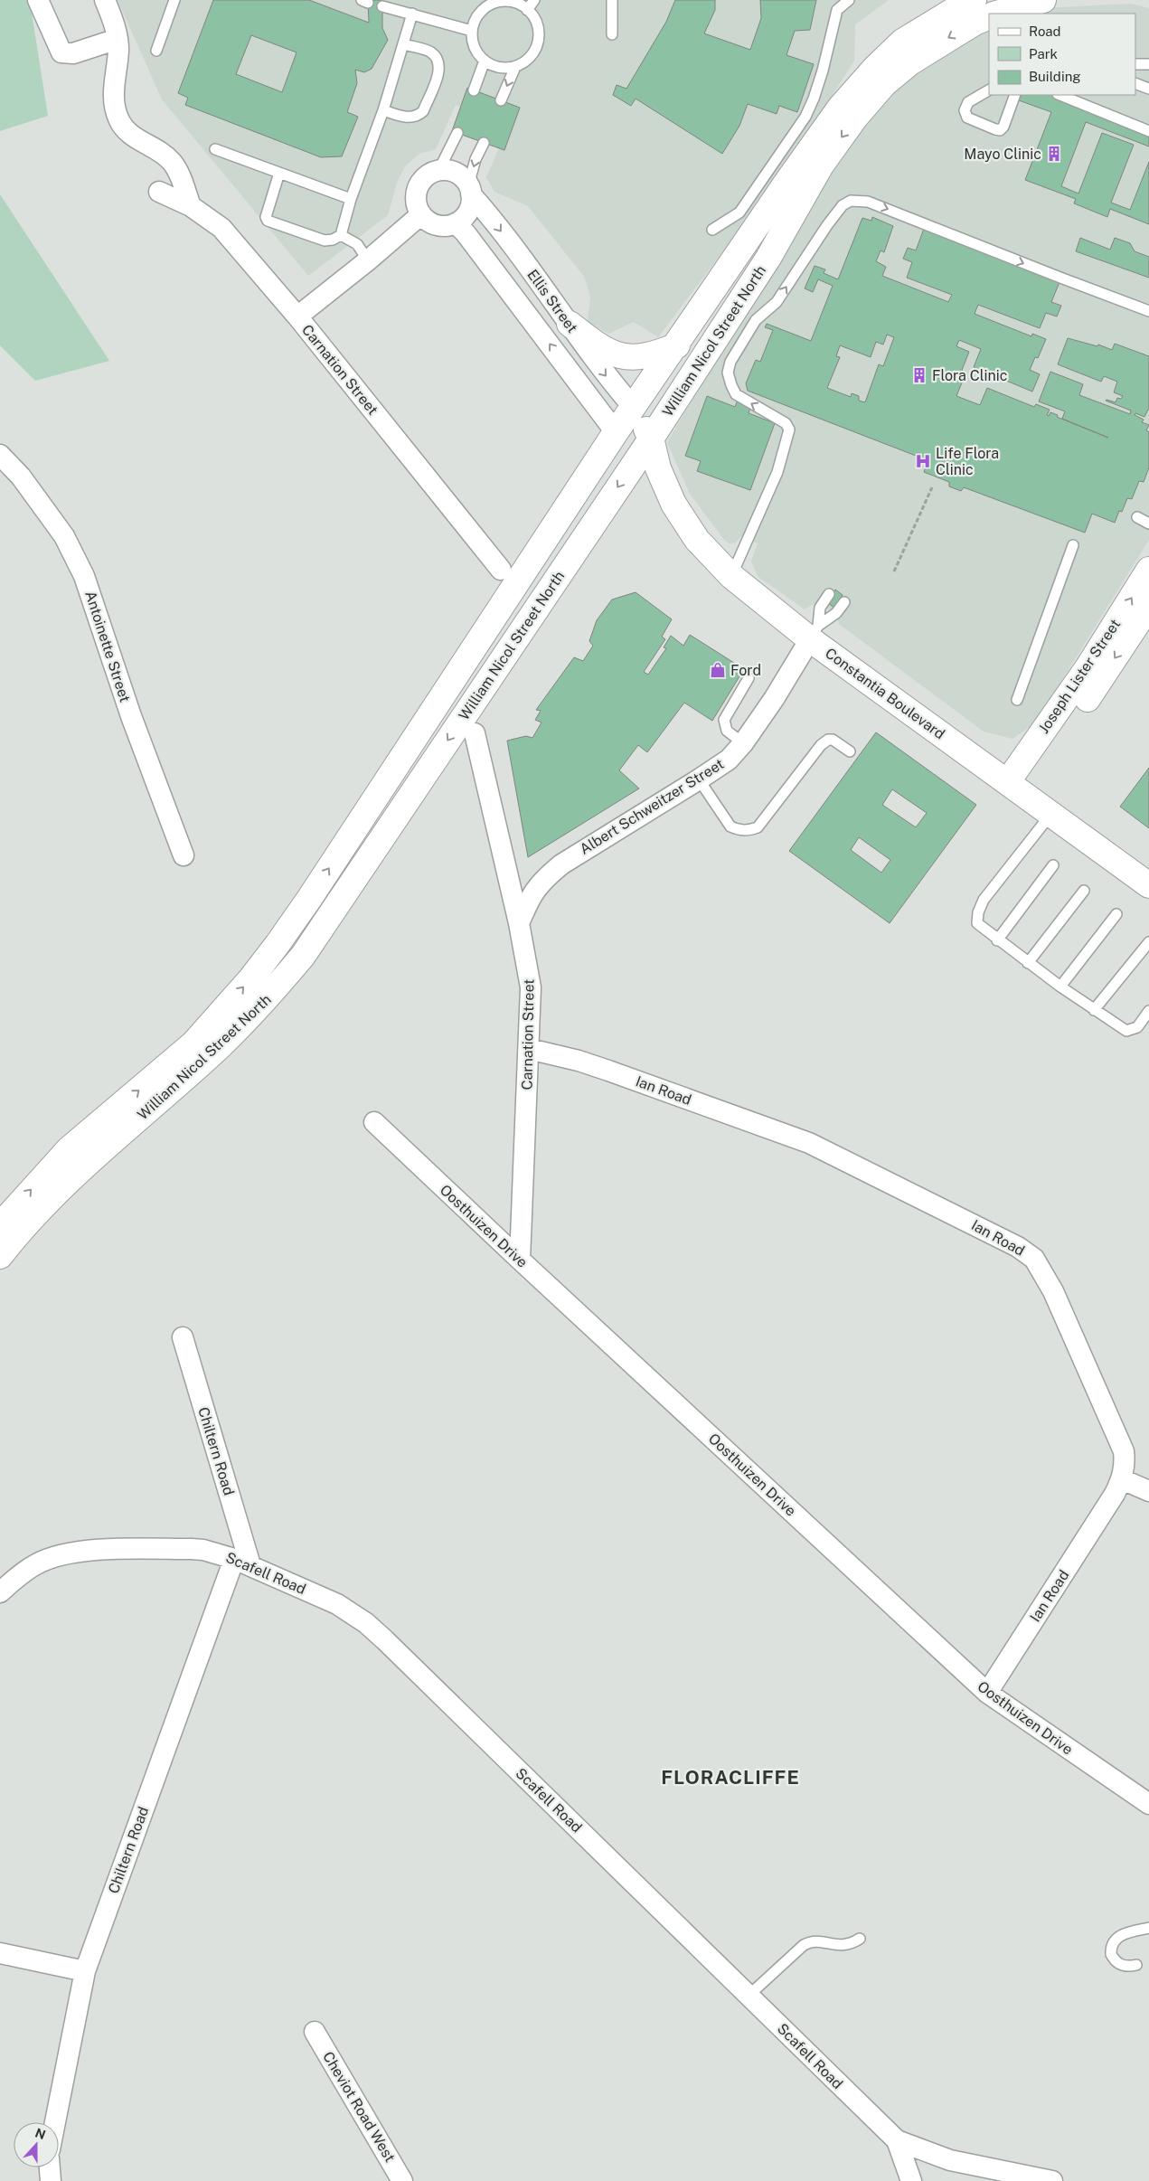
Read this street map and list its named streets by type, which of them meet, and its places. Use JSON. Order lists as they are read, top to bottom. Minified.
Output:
{"streets":{"main road":["William Nicol Street North","Joseph Lister Street","Constantia Boulevard"],"street":["Ellis Street","Carnation Street","Antoinette Street","Albert Schweitzer Street","Ian Road","Oosthuizen Drive","Chiltern Road","Scafell Road","Cheviot Road West"]},"crossings":[["Ellis Street","William Nicol Street North"],["Ellis Street","Constantia Boulevard"],["William Nicol Street North","Constantia Boulevard"],["Carnation Street","Albert Schweitzer Street"],["Carnation Street","Ian Road"],["Carnation Street","Oosthuizen Drive"],["Joseph Lister Street","Constantia Boulevard"],["Constantia Boulevard","Albert Schweitzer Street"],["Ian Road","Oosthuizen Drive"],["Chiltern Road","Scafell Road"]],"districts":["FLORACLIFFE"],"places":{"building":["Mayo Clinic","Flora Clinic"],"hospital":["Life Flora Clinic"],"shop":["Ford"]},"legend":["Road","Park","Building"],"north":"top"}
